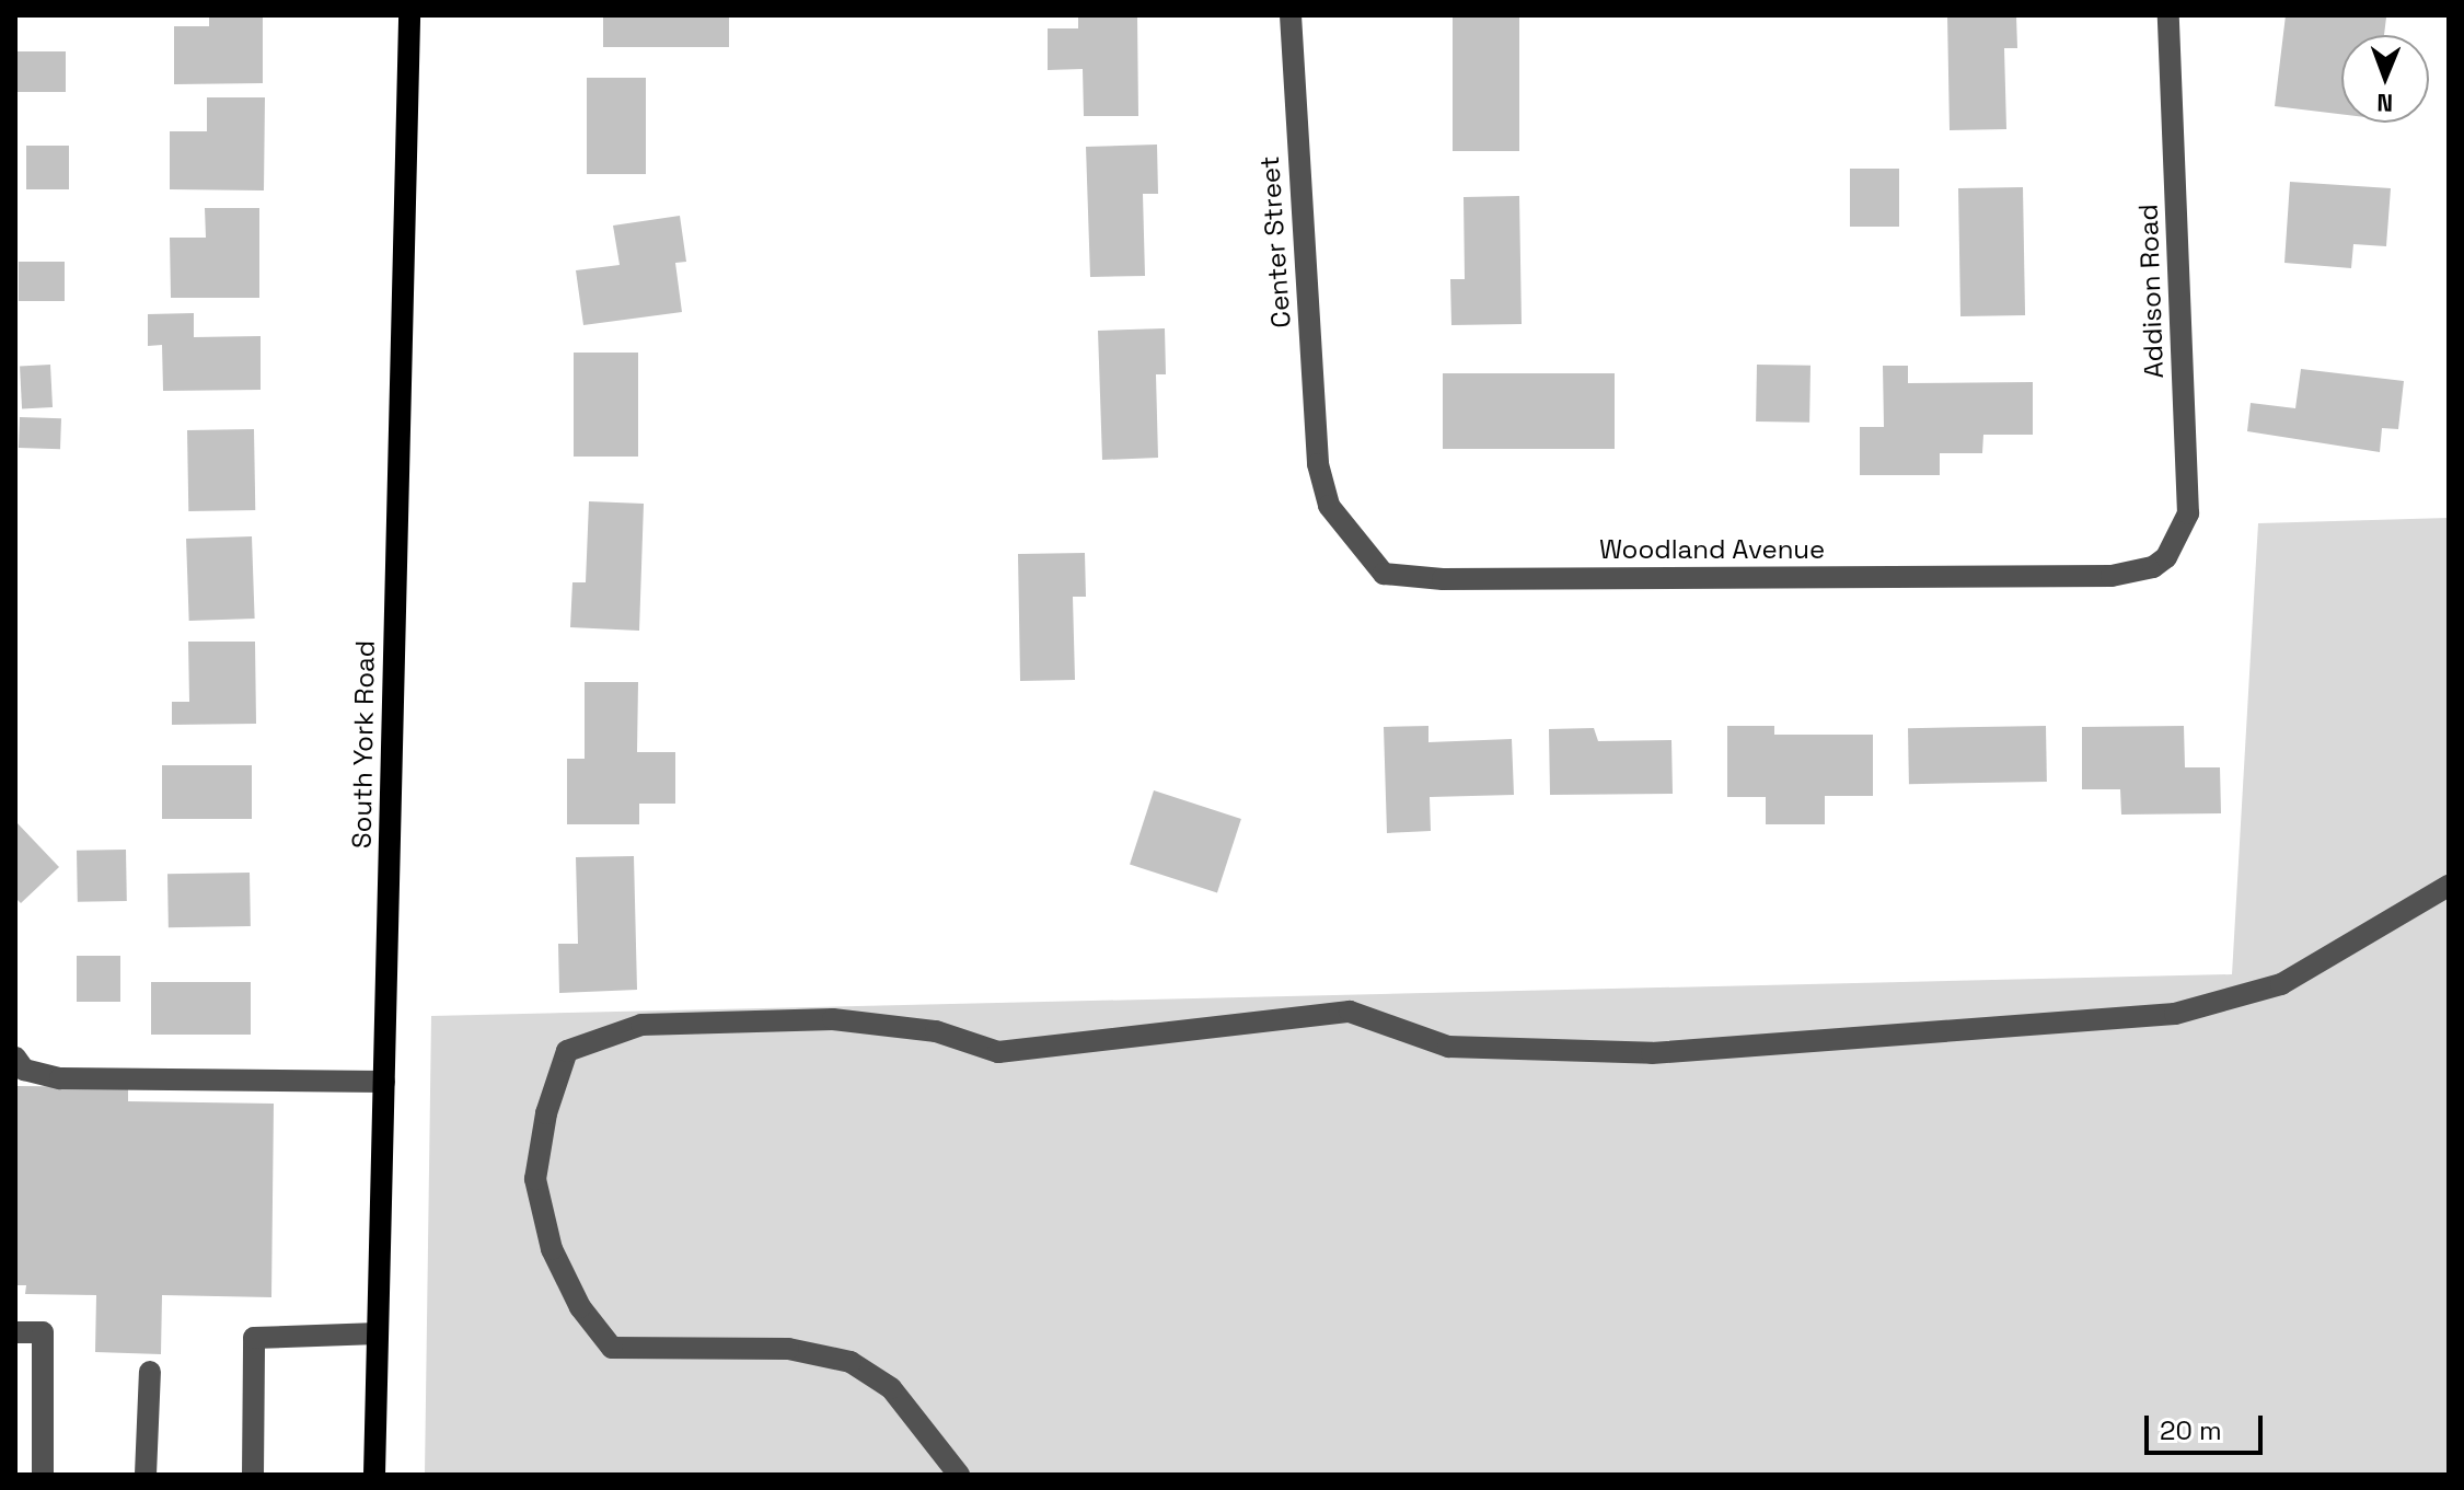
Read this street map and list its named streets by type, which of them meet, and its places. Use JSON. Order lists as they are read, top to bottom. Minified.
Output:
{"streets":{"main road":["South York Road"],"street":["Center Street","Addison Road","Woodland Avenue"]},"crossings":[["Center Street","Woodland Avenue"],["Addison Road","Woodland Avenue"]],"scale_bar":"20 m","north":"bottom"}
